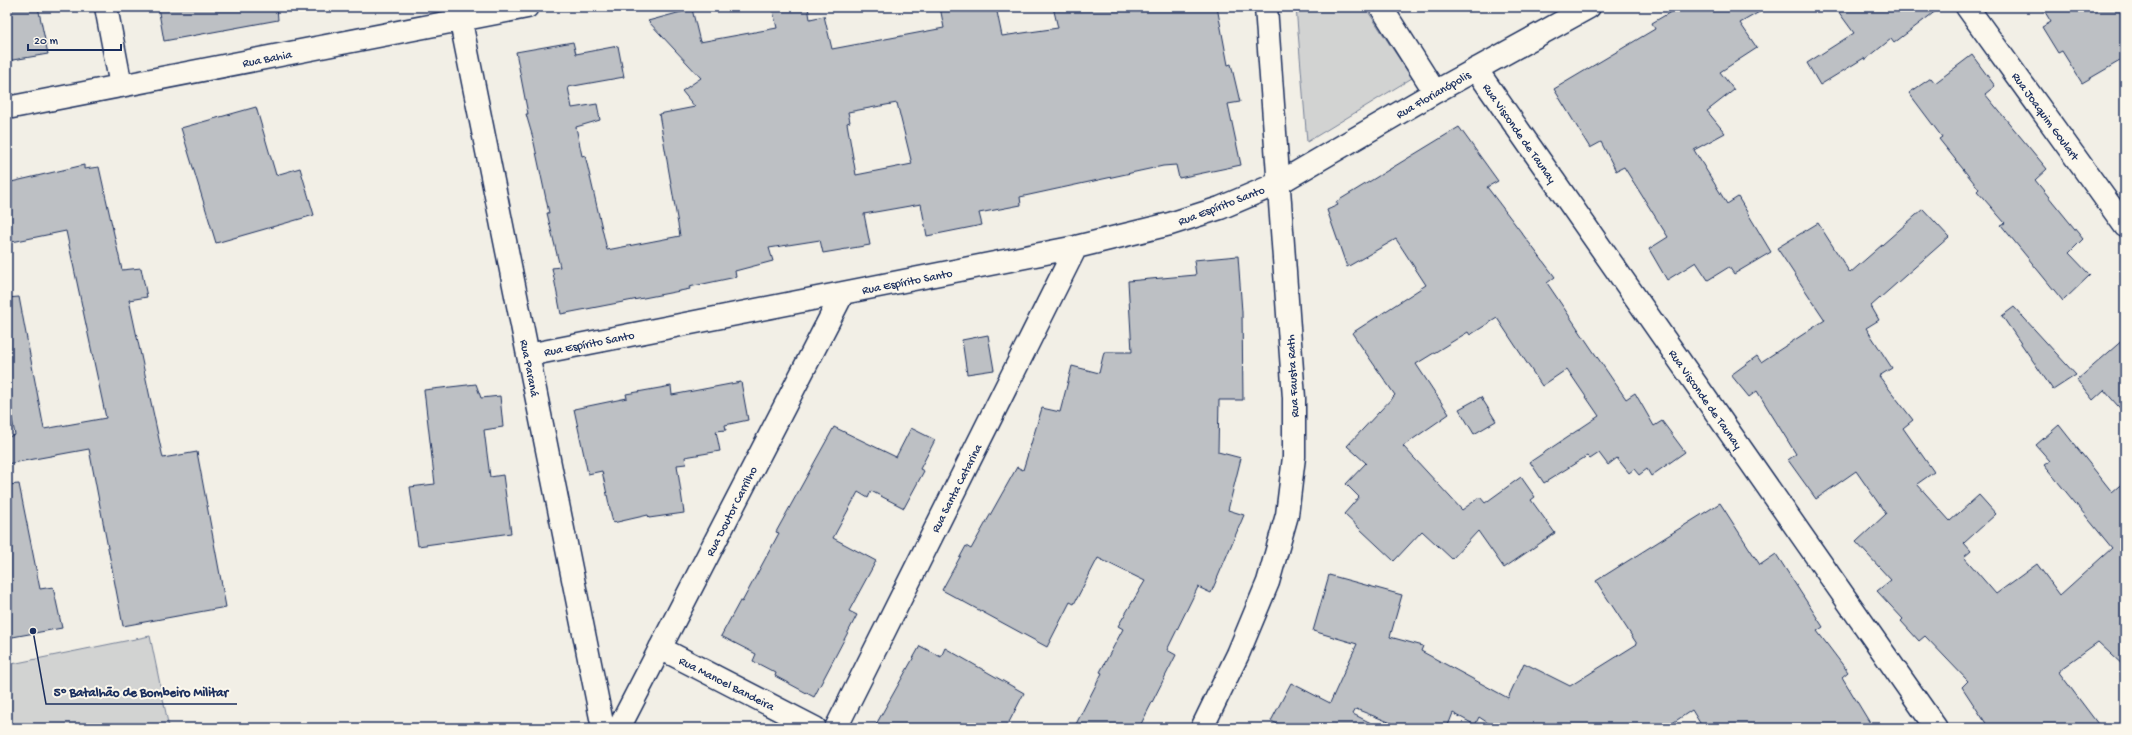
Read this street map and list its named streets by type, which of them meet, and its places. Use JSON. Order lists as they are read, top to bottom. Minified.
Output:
{"streets":{"street":["Rua Bahia","Rua Florianópolis","Rua Joaquim Goulart","Rua Visconde de Taunay","Rua Espírito Santo","Rua Paraná","Rua Fausta Rath","Rua Santa Catarina","Rua Doutor Carrilho","Rua Manoel Bandeira"]},"crossings":[["Rua Bahia","Rua Paraná"],["Rua Florianópolis","Rua Visconde de Taunay"],["Rua Florianópolis","Rua Espírito Santo"],["Rua Florianópolis","Rua Fausta Rath"],["Rua Espírito Santo","Rua Paraná"],["Rua Espírito Santo","Rua Fausta Rath"],["Rua Espírito Santo","Rua Santa Catarina"],["Rua Espírito Santo","Rua Doutor Carrilho"],["Rua Doutor Carrilho","Rua Manoel Bandeira"]],"places":["5º Batalhão de Bombeiro Militar"],"scale_bar":"20 m"}
